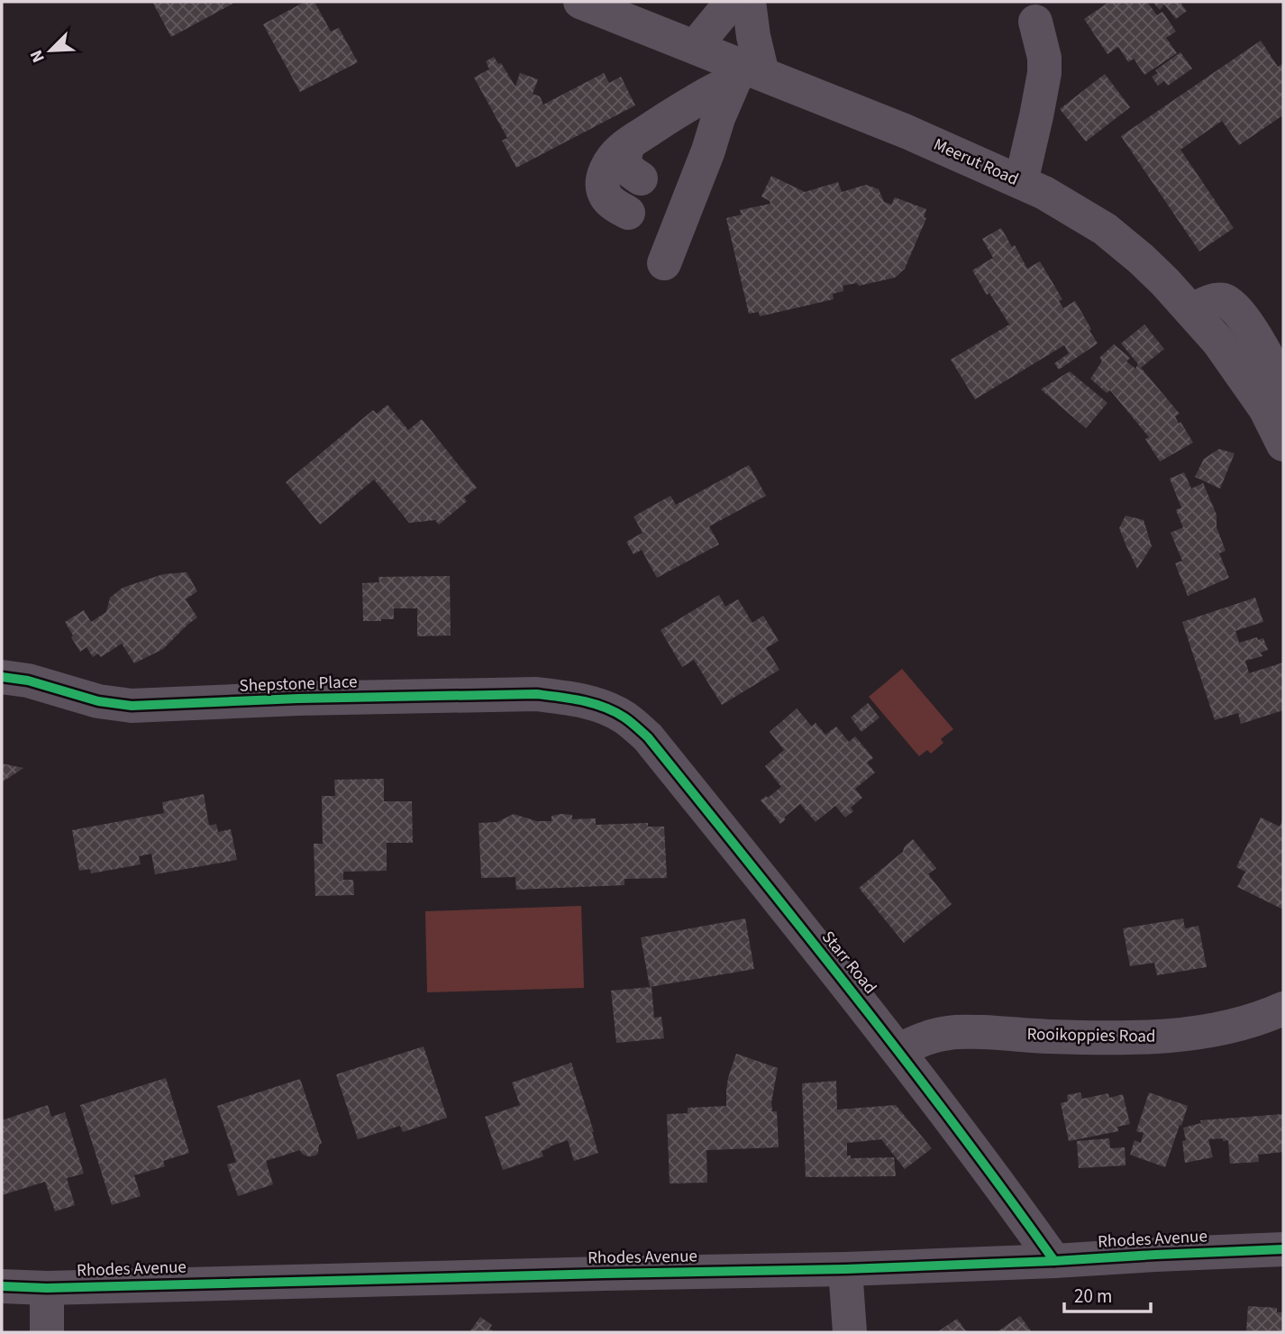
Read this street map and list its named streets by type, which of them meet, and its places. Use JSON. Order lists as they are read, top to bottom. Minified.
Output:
{"streets":{"street":["Meerut Road","Shepstone Place","Starr Road","Rooikoppies Road","Rhodes Avenue"]},"crossings":[["Shepstone Place","Starr Road"],["Starr Road","Rooikoppies Road"],["Starr Road","Rhodes Avenue"]],"scale_bar":"20 m","north":"bottom left"}
